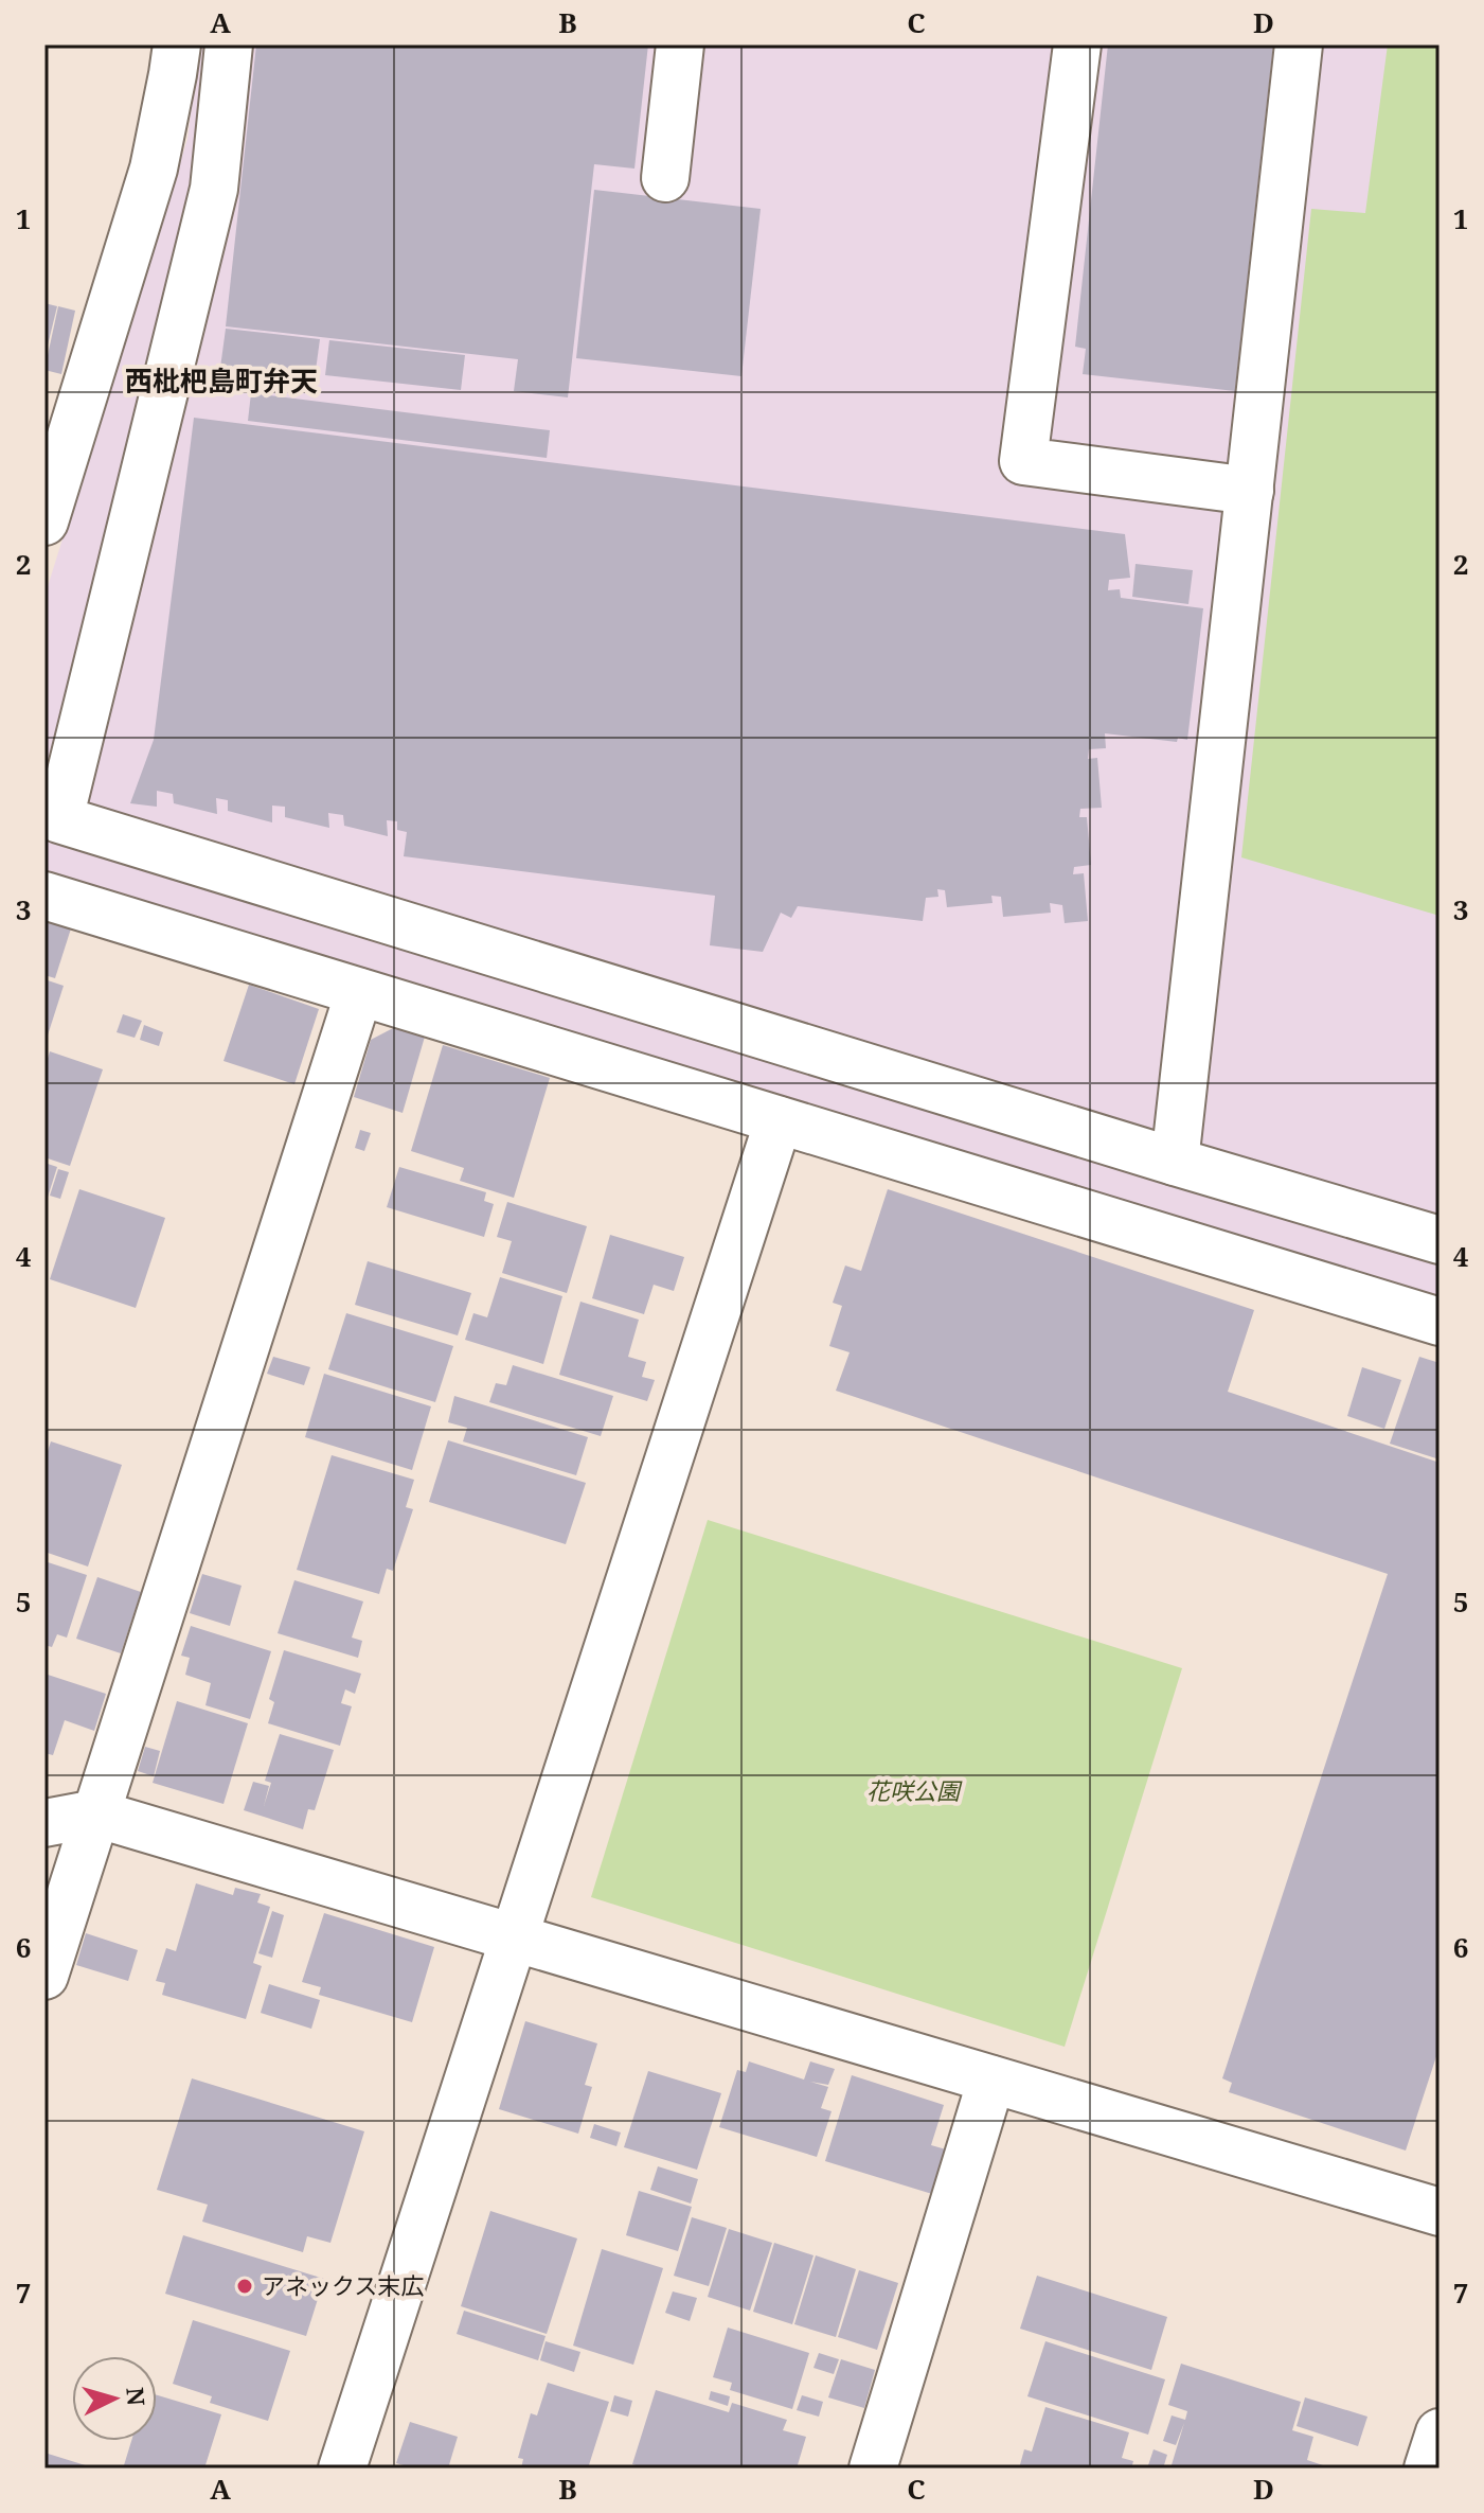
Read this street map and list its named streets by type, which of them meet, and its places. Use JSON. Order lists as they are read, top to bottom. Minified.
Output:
{"districts":["西枇杷島町弁天"],"parks":["花咲公園"],"places":["アネックス末広"],"north":"right","grid":{"columns":["A","B","C","D"],"rows":["1","2","3","4","5","6","7"]}}
